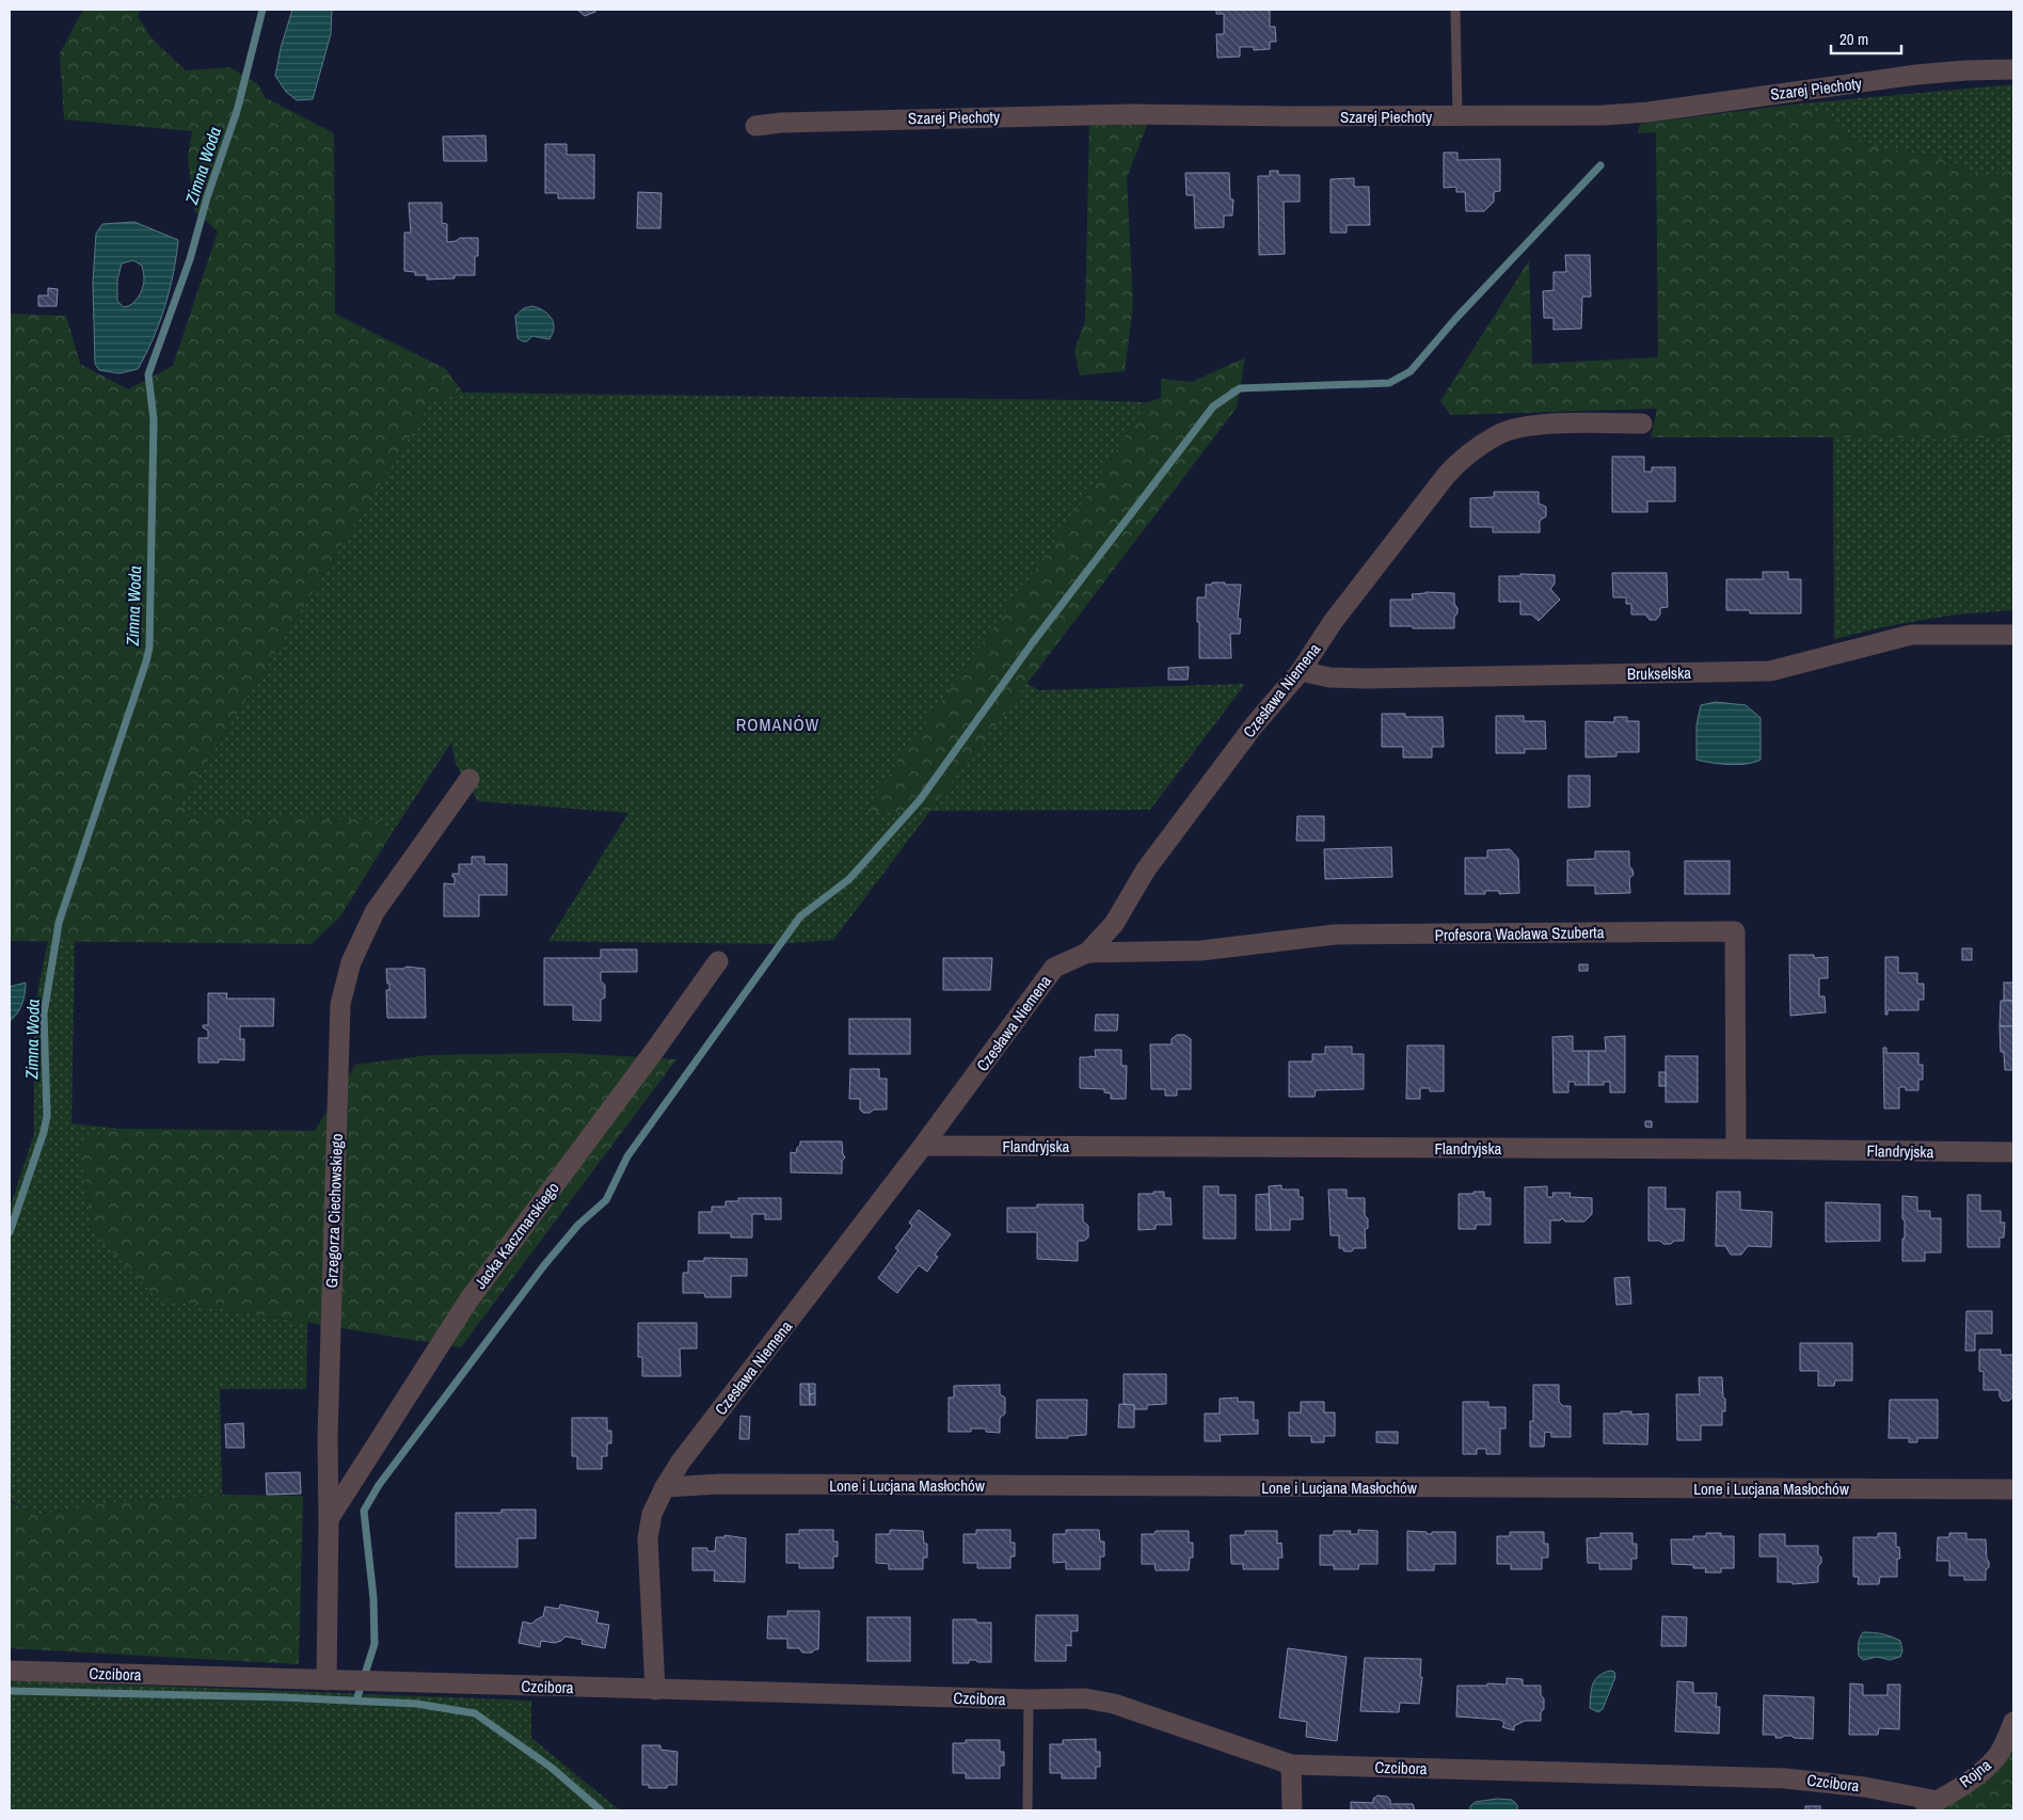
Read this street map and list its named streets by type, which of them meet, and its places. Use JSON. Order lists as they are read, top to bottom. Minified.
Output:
{"streets":{"street":["Szarej Piechoty","Brukselska","Czesława Niemena","Profesora Wacława Szuberta","Flandryjska","Grzegorza Ciechowskiego","Jacka Kaczmarskiego","Lone i Lucjana Masłochów","Czcibora","Rojna"]},"crossings":[["Brukselska","Czesława Niemena"],["Czesława Niemena","Profesora Wacława Szuberta"],["Czesława Niemena","Flandryjska"],["Czesława Niemena","Lone i Lucjana Masłochów"],["Czesława Niemena","Czcibora"],["Profesora Wacława Szuberta","Flandryjska"],["Grzegorza Ciechowskiego","Jacka Kaczmarskiego"],["Grzegorza Ciechowskiego","Czcibora"],["Czcibora","Rojna"]],"districts":["ROMANÓW"],"water":["Zimna Woda"],"scale_bar":"20 m"}
